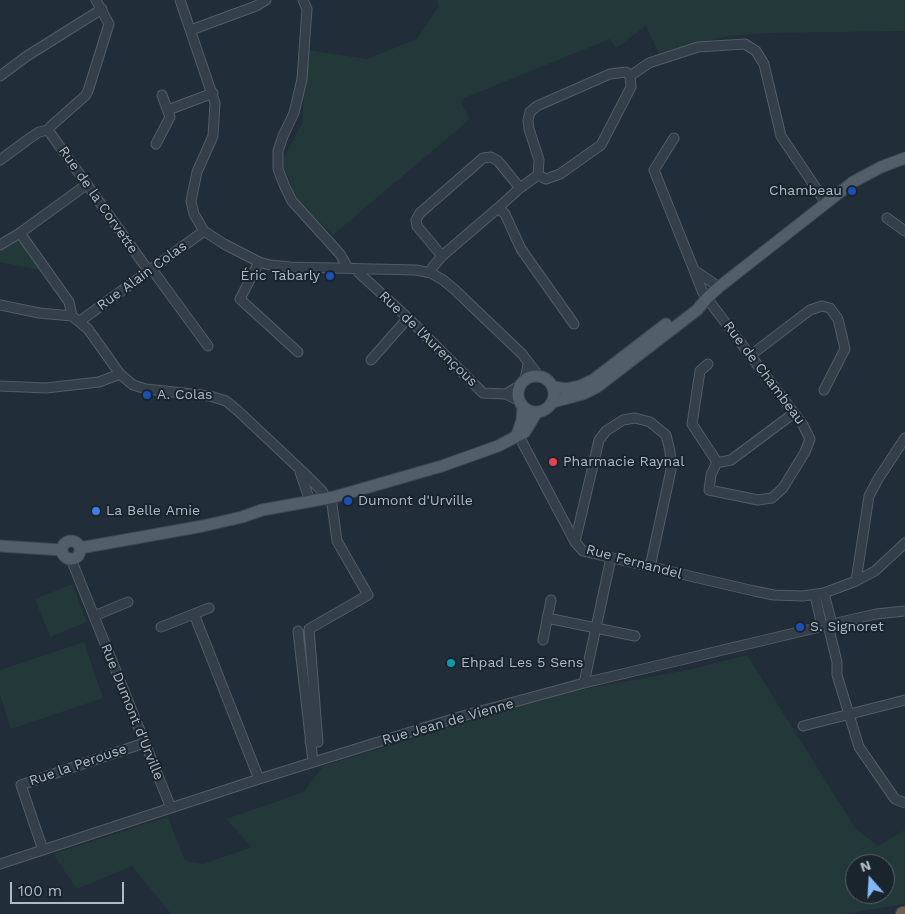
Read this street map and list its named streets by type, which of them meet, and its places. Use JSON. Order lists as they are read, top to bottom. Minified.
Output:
{"streets":{"street":["Rue de la Corvette","Rue Alain Colas","Rue de l'Aurençous","Rue de Chambeau","Rue Fernandel","Rue Dumont d'Urville","Rue Jean de Vienne","Rue la Perouse"]},"crossings":[["Rue de la Corvette","Rue Alain Colas"],["Rue Dumont d'Urville","Rue Jean de Vienne"],["Rue Dumont d'Urville","Rue la Perouse"],["Rue Jean de Vienne","Rue la Perouse"]],"places":["Chambeau","Éric Tabarly","A. Colas","Pharmacie Raynal","Dumont d'Urville","La Belle Amie","S. Signoret","Ehpad Les 5 Sens"],"scale_bar":"100 m","north":"top"}
